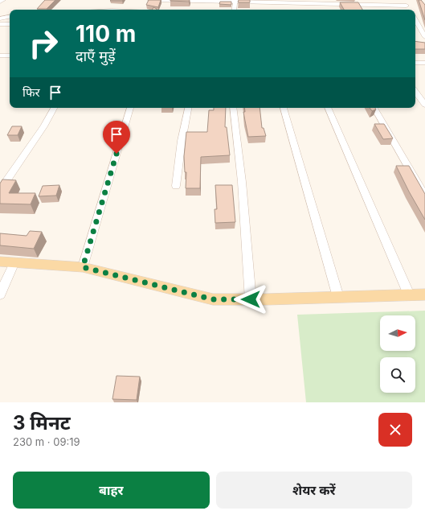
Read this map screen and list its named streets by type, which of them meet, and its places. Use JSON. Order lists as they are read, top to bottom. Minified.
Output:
{"north":"right","page":{"turn":["110 m","दाएँ मुड़ें"],"then":"फिर","heading":["3 मिनट","230 m · 09:19"],"buttons":["बाहर","शेयर करें"]}}
